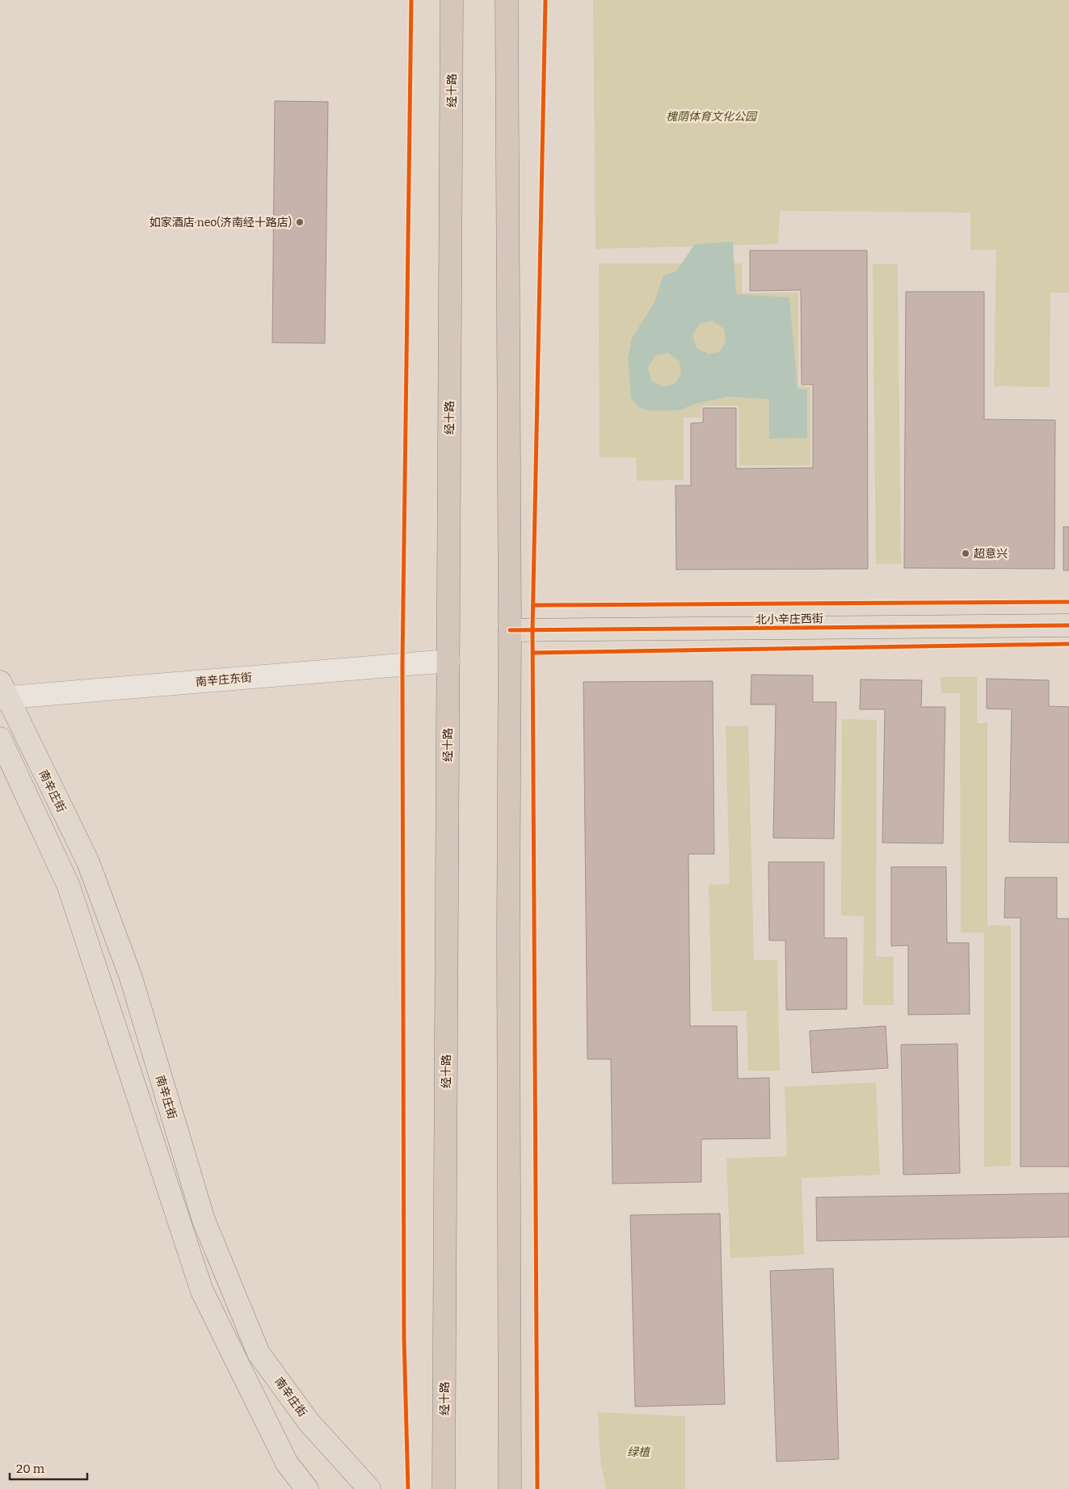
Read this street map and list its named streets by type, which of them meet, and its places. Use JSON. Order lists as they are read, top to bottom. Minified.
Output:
{"streets":{"highway":["经十路"],"main road":["北小辛庄西街","南辛庄街"],"street":["南辛庄东街"]},"crossings":[["经十路","南辛庄东街"],["南辛庄东街","南辛庄街"]],"parks":["槐荫体育文化公园","绿植"],"places":["如家酒店·neo(济南经十路店)","超意兴"],"scale_bar":"20 m"}
